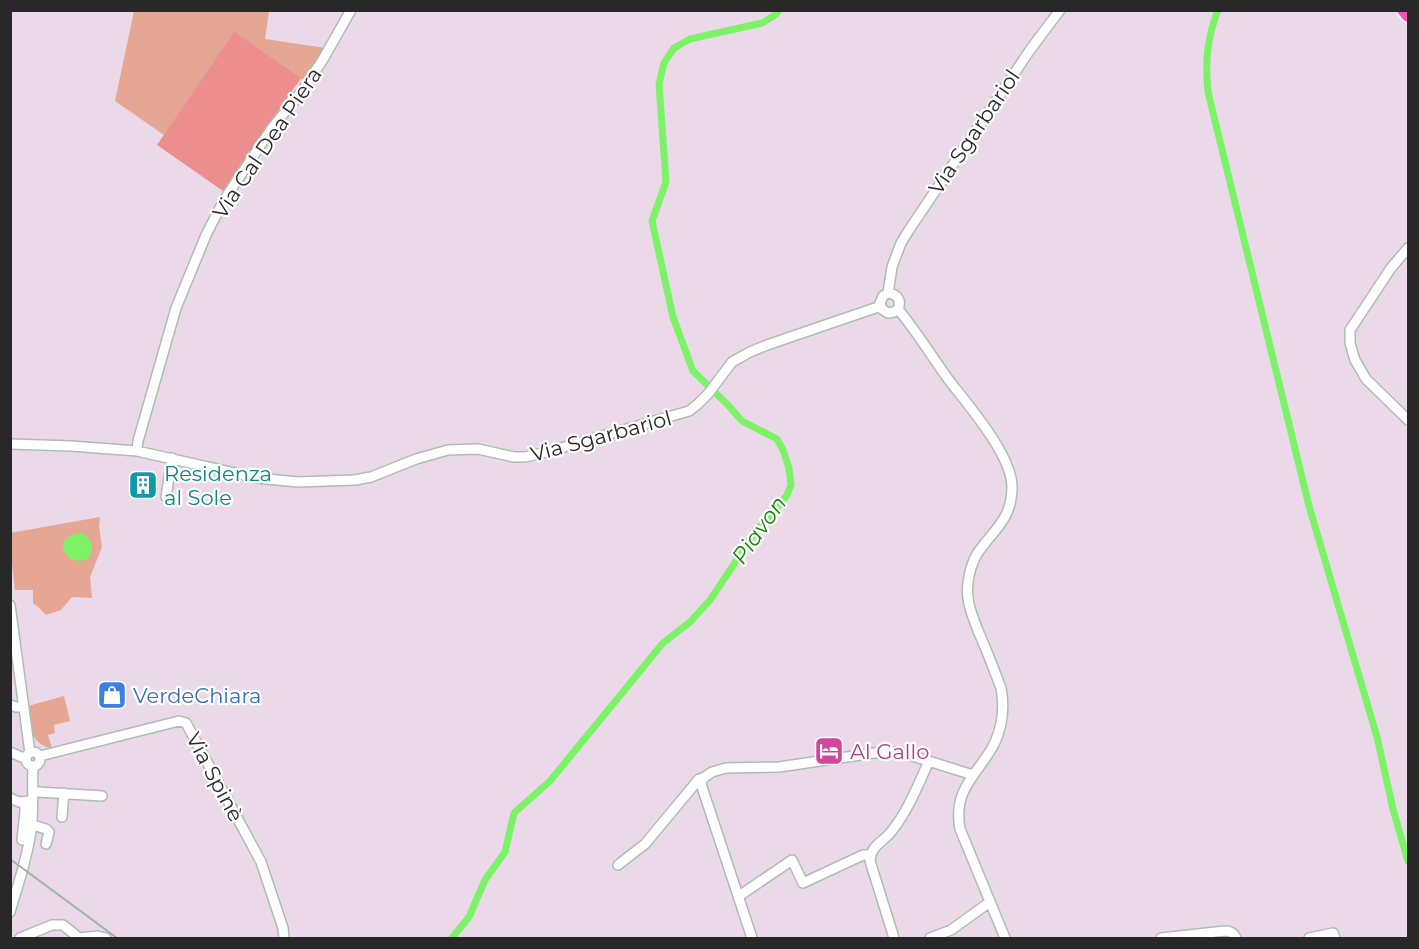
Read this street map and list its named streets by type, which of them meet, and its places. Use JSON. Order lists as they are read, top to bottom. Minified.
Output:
{"streets":{"street":["Via Sgarbariol","Via Cal Dea Piera","Via Spinè"]},"crossings":[["Via Sgarbariol","Via Cal Dea Piera"]],"water":["Piavon"],"places":{"building":["Residenza al Sole"],"shop":["VerdeChiara"],"hotel":["Al Gallo"]}}
